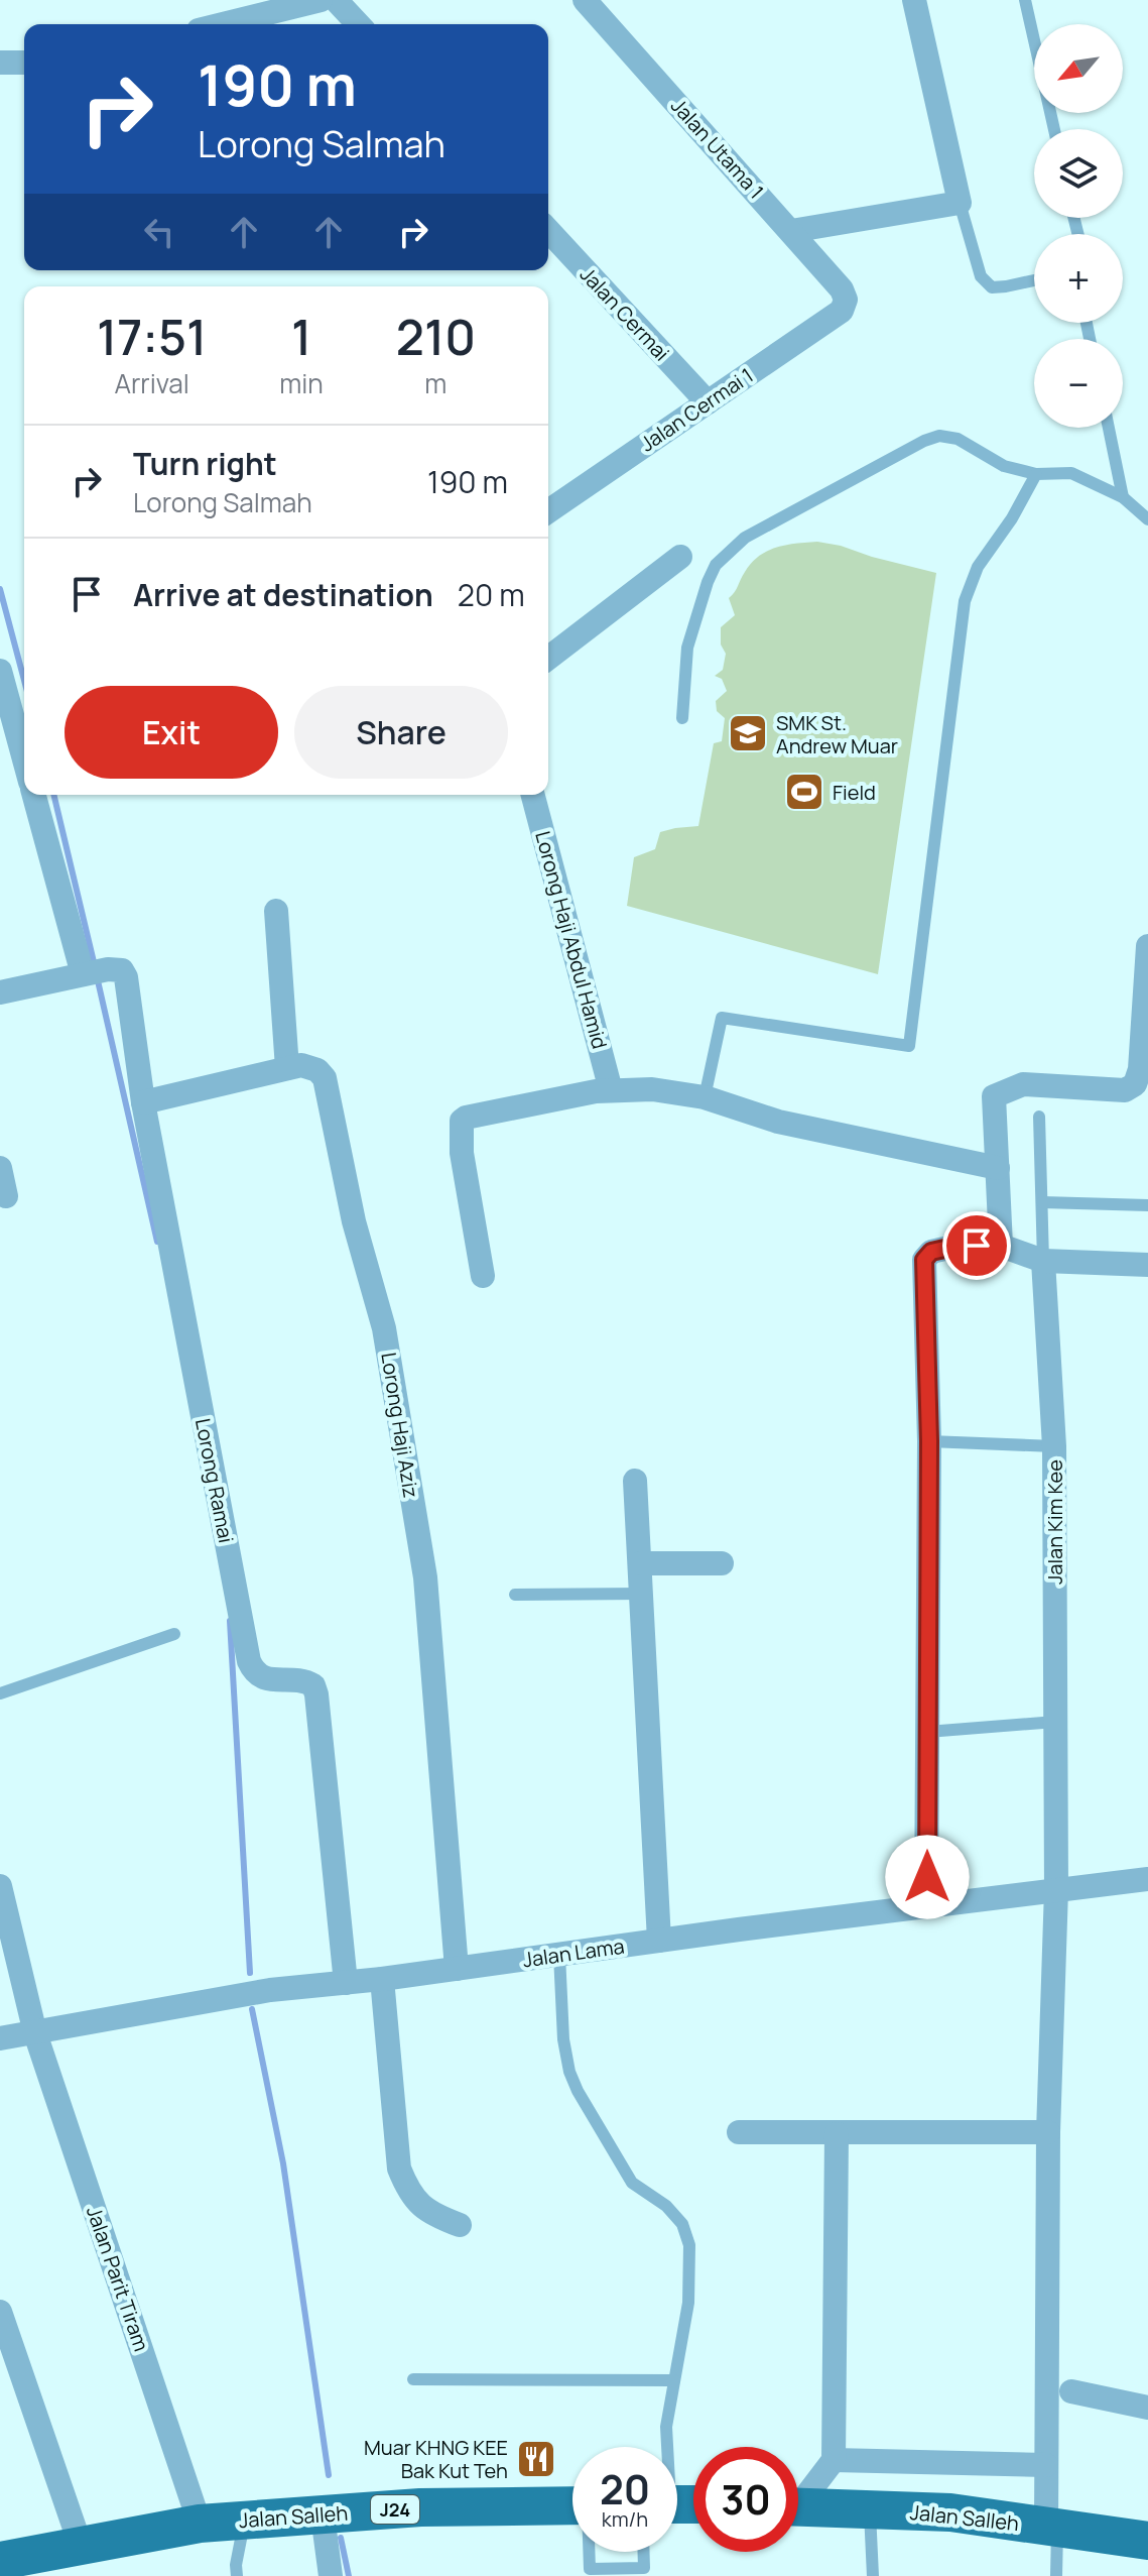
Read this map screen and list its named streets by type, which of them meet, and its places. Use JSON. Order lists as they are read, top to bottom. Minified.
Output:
{"streets":{"main road":["J24","Jalan Salleh"],"street":["Jalan Utama 1","Jalan Cermai","Jalan Cermai 1","Lorong Haji Abdul Hamid","Lorong Haji Aziz","Lorong Ramai","Jalan Kim Kee","Jalan Lama","Jalan Parit Tiram"]},"crossings":[["Jalan Utama 1","Jalan Cermai 1"],["Jalan Cermai","Jalan Cermai 1"],["Lorong Haji Aziz","Lorong Ramai"],["Lorong Haji Aziz","Jalan Lama"],["Lorong Ramai","Jalan Lama"],["Jalan Kim Kee","Jalan Lama"],["Jalan Kim Kee","Jalan Salleh"],["Jalan Lama","Jalan Parit Tiram"],["Jalan Parit Tiram","Jalan Salleh"]],"places":{"school or university":["SMK St. Andrew Muar"],"sports":["Field"],"restaurant":["Muar KHNG KEE Bak Kut Teh"]},"north":"bottom left","page":{"map_buttons":["+","−"],"turn":["190 m","Lorong Salmah"],"eta":["17:51","Arrival","1","min","210","m"],"list":[{"name":"Turn right","note":"Lorong Salmah","value":"190 m"},{"name":"Arrive at destination","value":"20 m"}],"buttons":["Exit","Share"],"speed":"20 km/h","limit":"30"}}
